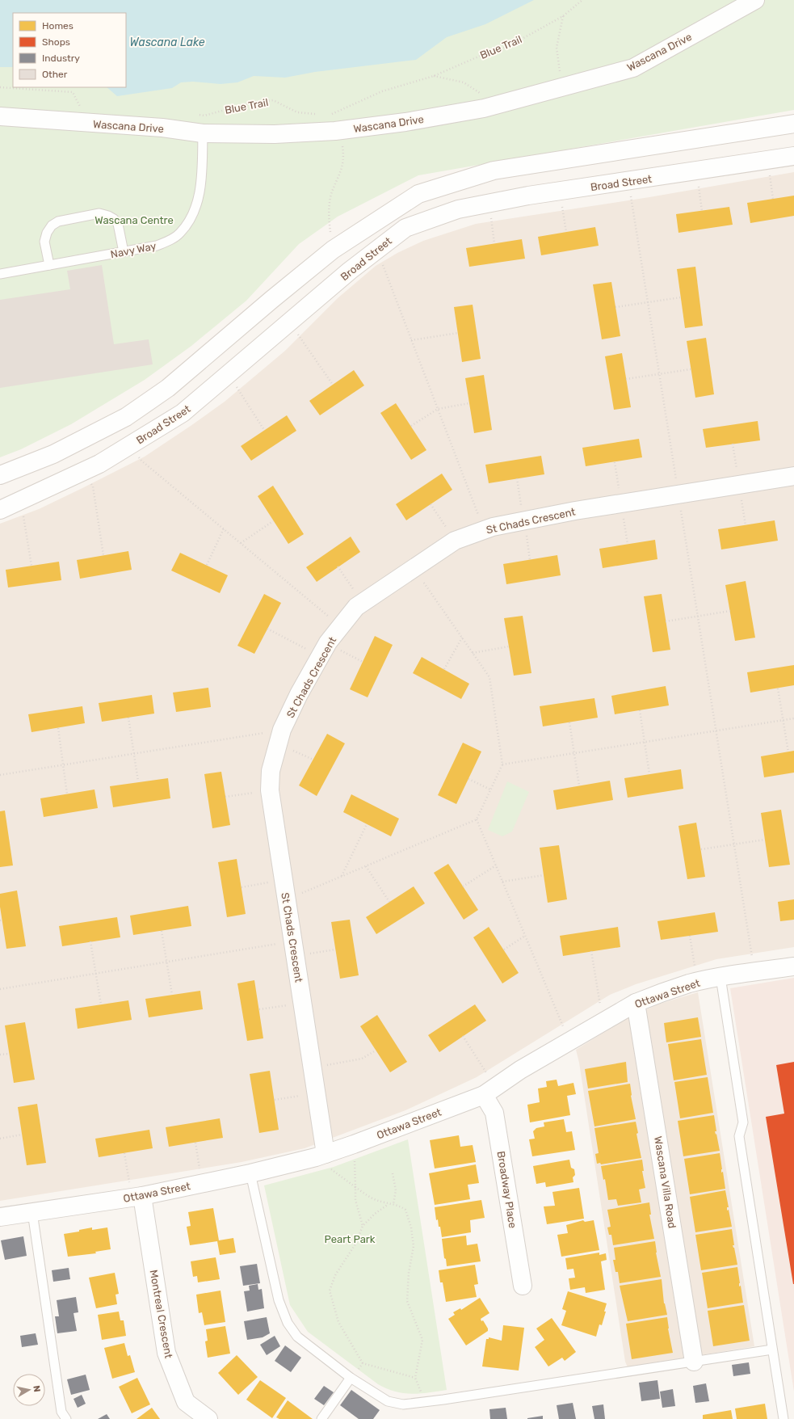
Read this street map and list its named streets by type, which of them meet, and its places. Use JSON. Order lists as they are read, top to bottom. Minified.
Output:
{"streets":{"street":["Wascana Drive","Broad Street","St Chads Crescent","Ottawa Street","Wascana Villa Road","Broadway Place","Montreal Crescent"],"lane":["Navy Way"],"path":["Blue Trail"]},"crossings":[["Blue Trail","Wascana Drive"],["Wascana Drive","Navy Way"],["St Chads Crescent","Ottawa Street"],["Ottawa Street","Wascana Villa Road"],["Ottawa Street","Broadway Place"],["Ottawa Street","Montreal Crescent"]],"water":["Wascana Lake"],"parks":["Wascana Centre","Peart Park"],"legend":["Homes","Shops","Industry","Other"],"north":"right"}
